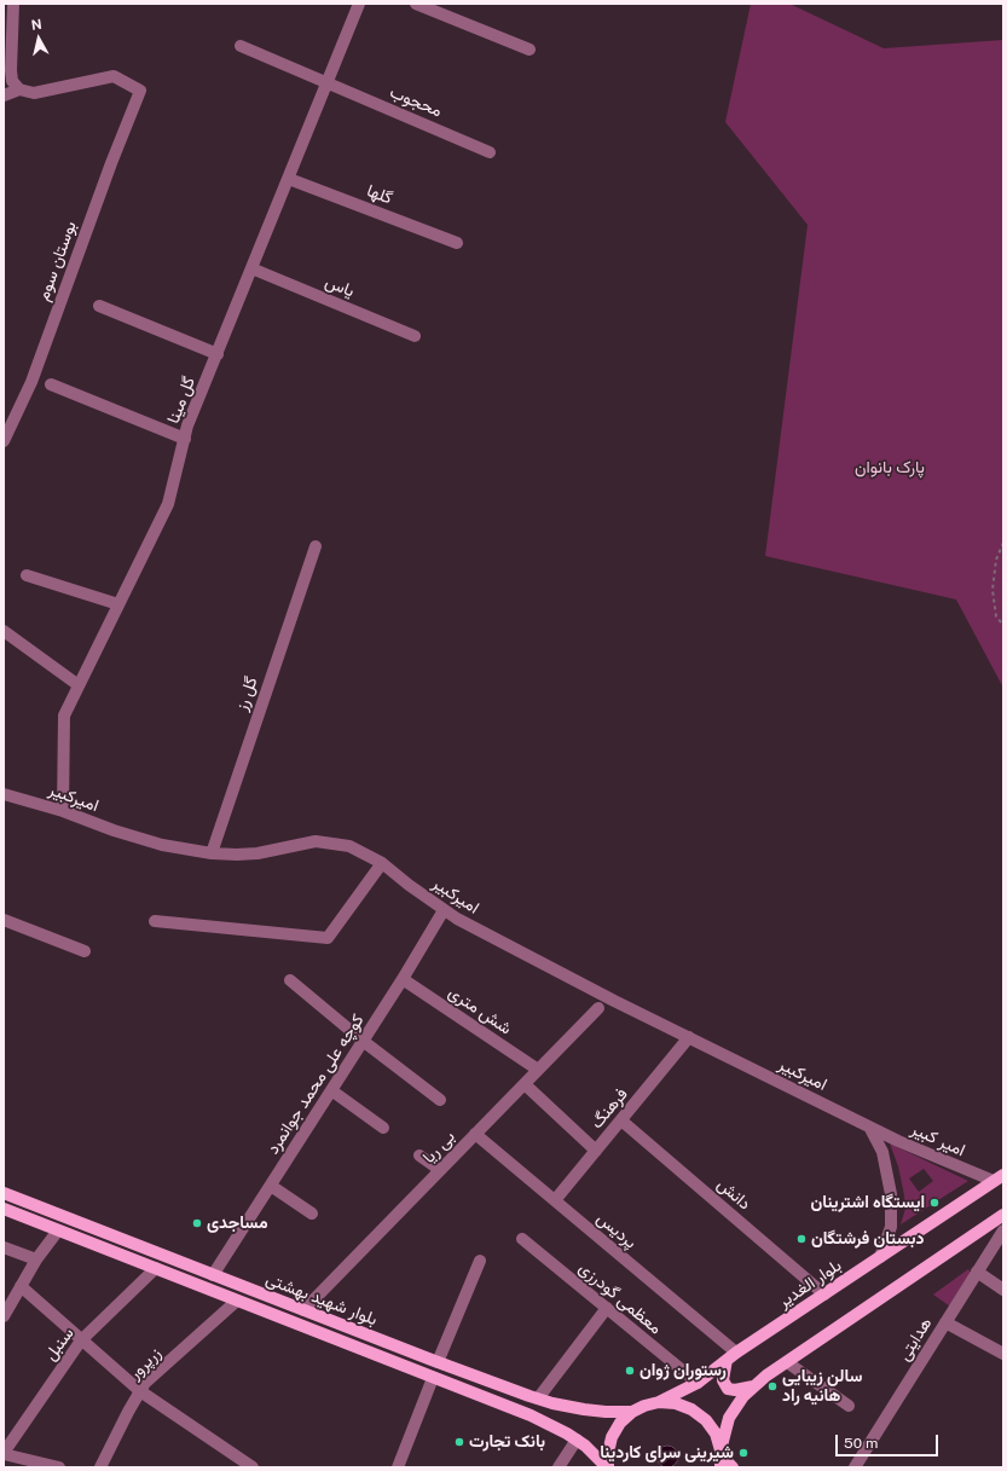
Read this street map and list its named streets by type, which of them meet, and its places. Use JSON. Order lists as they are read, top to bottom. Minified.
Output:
{"streets":{"main road":["بلوار الغدیر","بلوار شهید بهشتی"],"street":["محجوب","گلها","بوستان سوم","یاس","گل مینا","گل رز","امیرکبیر","شش متری","کوچه علی محمد جوانمرد","فرهنگ","امیر کبیر","بی ریا","دانش","پردیس","معظمی گودرزی","هدایتی","سنبل","زرپرور"]},"crossings":[["محجوب","گل مینا"],["گلها","گل مینا"],["یاس","گل مینا"],["گل مینا","امیرکبیر"],["گل رز","امیرکبیر"],["امیرکبیر","کوچه علی محمد جوانمرد"],["امیرکبیر","فرهنگ"],["امیرکبیر","امیر کبیر"],["شش متری","کوچه علی محمد جوانمرد"],["شش متری","بی ریا"],["کوچه علی محمد جوانمرد","بلوار شهید بهشتی"],["فرهنگ","دانش"],["فرهنگ","پردیس"],["امیر کبیر","بلوار الغدیر"],["بی ریا","پردیس"],["بی ریا","بلوار شهید بهشتی"],["دانش","بلوار الغدیر"],["پردیس","بلوار الغدیر"],["بلوار الغدیر","معظمی گودرزی"],["بلوار الغدیر","بلوار شهید بهشتی"],["بلوار شهید بهشتی","سنبل"],["بلوار شهید بهشتی","زرپرور"]],"parks":["پارک بانوان"],"places":["ایستگاه اشترینان","مساجدی","دبستان فرشتگان","رستوران ژوان","سالن زیبایی هانيه راد","بانک تجارت","شیرینی سرای کاردینا"],"scale_bar":"50 m","north":"top"}
